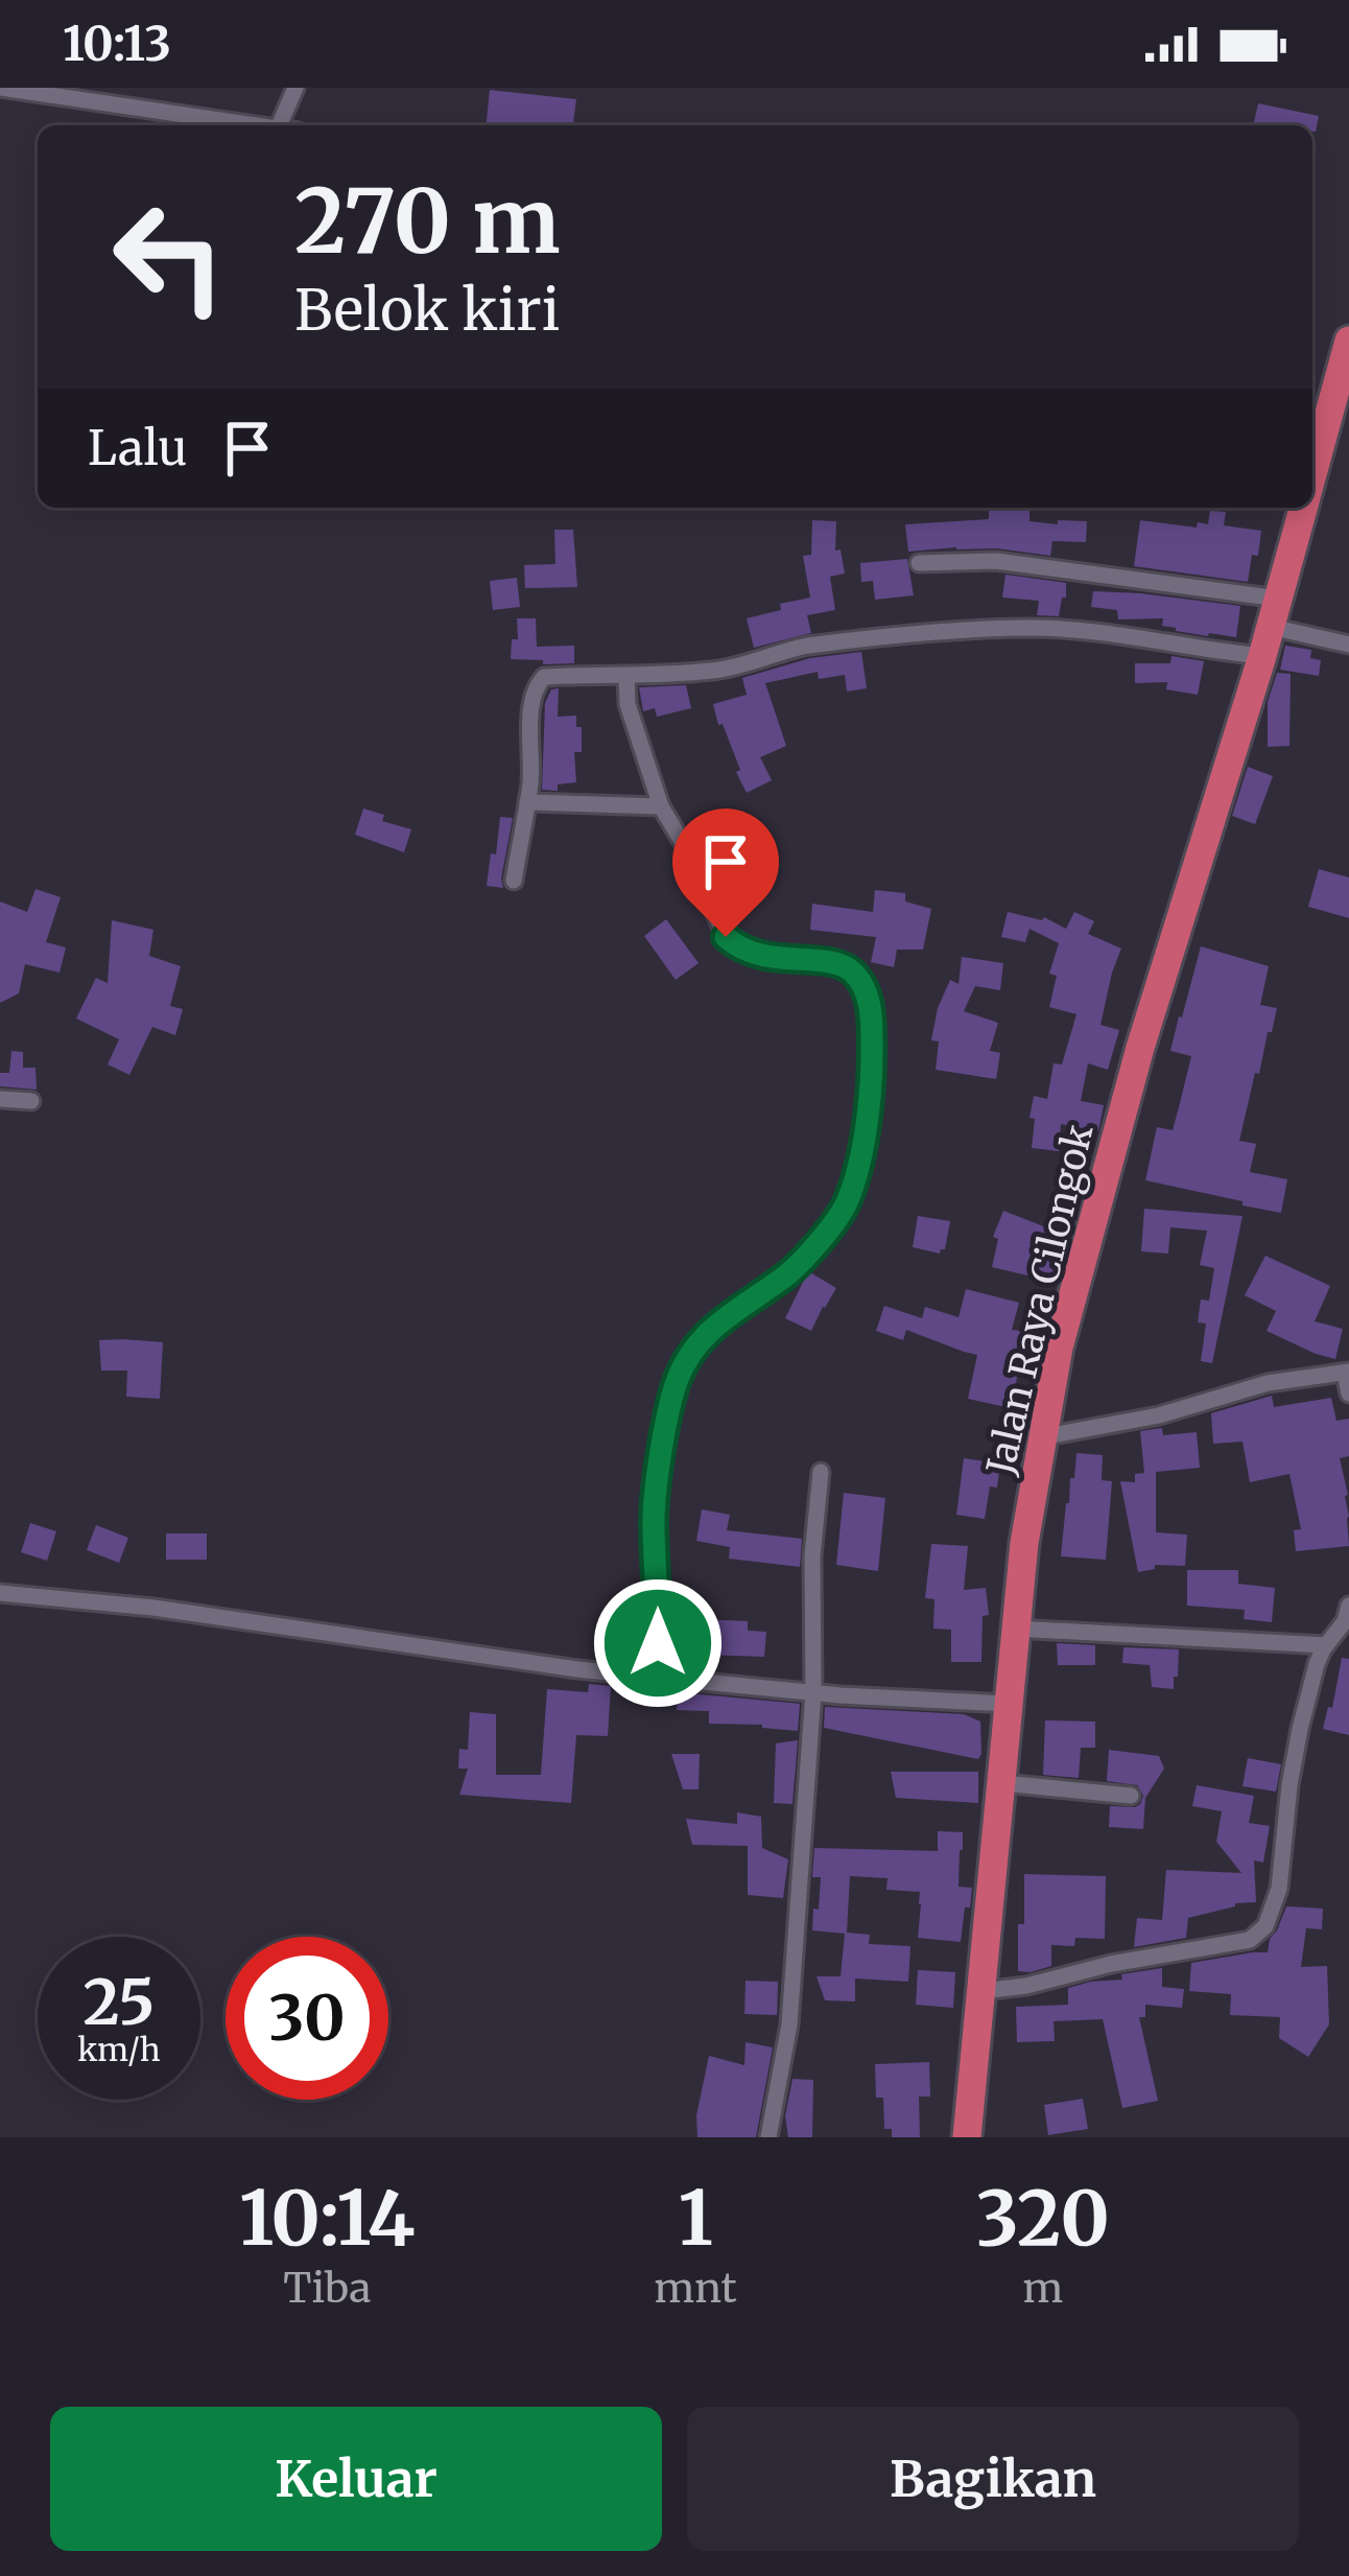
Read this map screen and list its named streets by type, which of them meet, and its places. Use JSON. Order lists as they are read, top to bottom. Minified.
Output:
{"streets":{"highway":["Jalan Raya Cilongok"]},"page":{"status":"10:13","turn":["270 m","Belok kiri"],"then":"Lalu","speed":"25 km/h","limit":"30","eta":["10:14","Tiba","1","mnt","320","m"],"buttons":["Keluar","Bagikan"]}}
